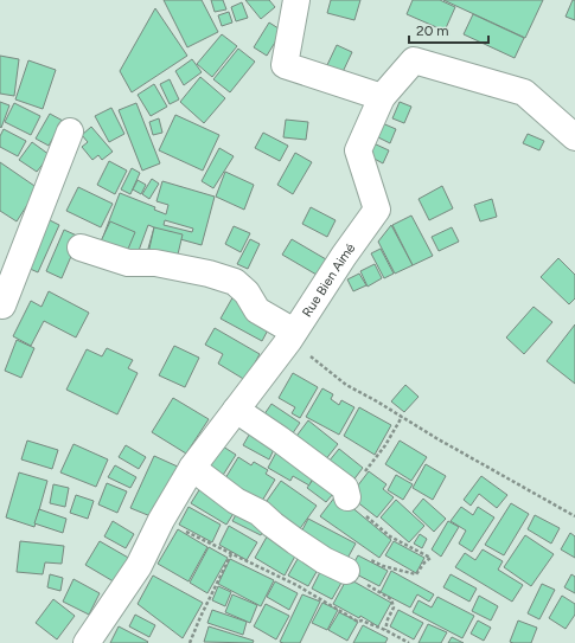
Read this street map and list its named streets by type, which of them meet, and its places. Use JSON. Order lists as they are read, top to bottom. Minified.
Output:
{"streets":{"street":["Rue Bien Aimé"]},"scale_bar":"20 m"}
